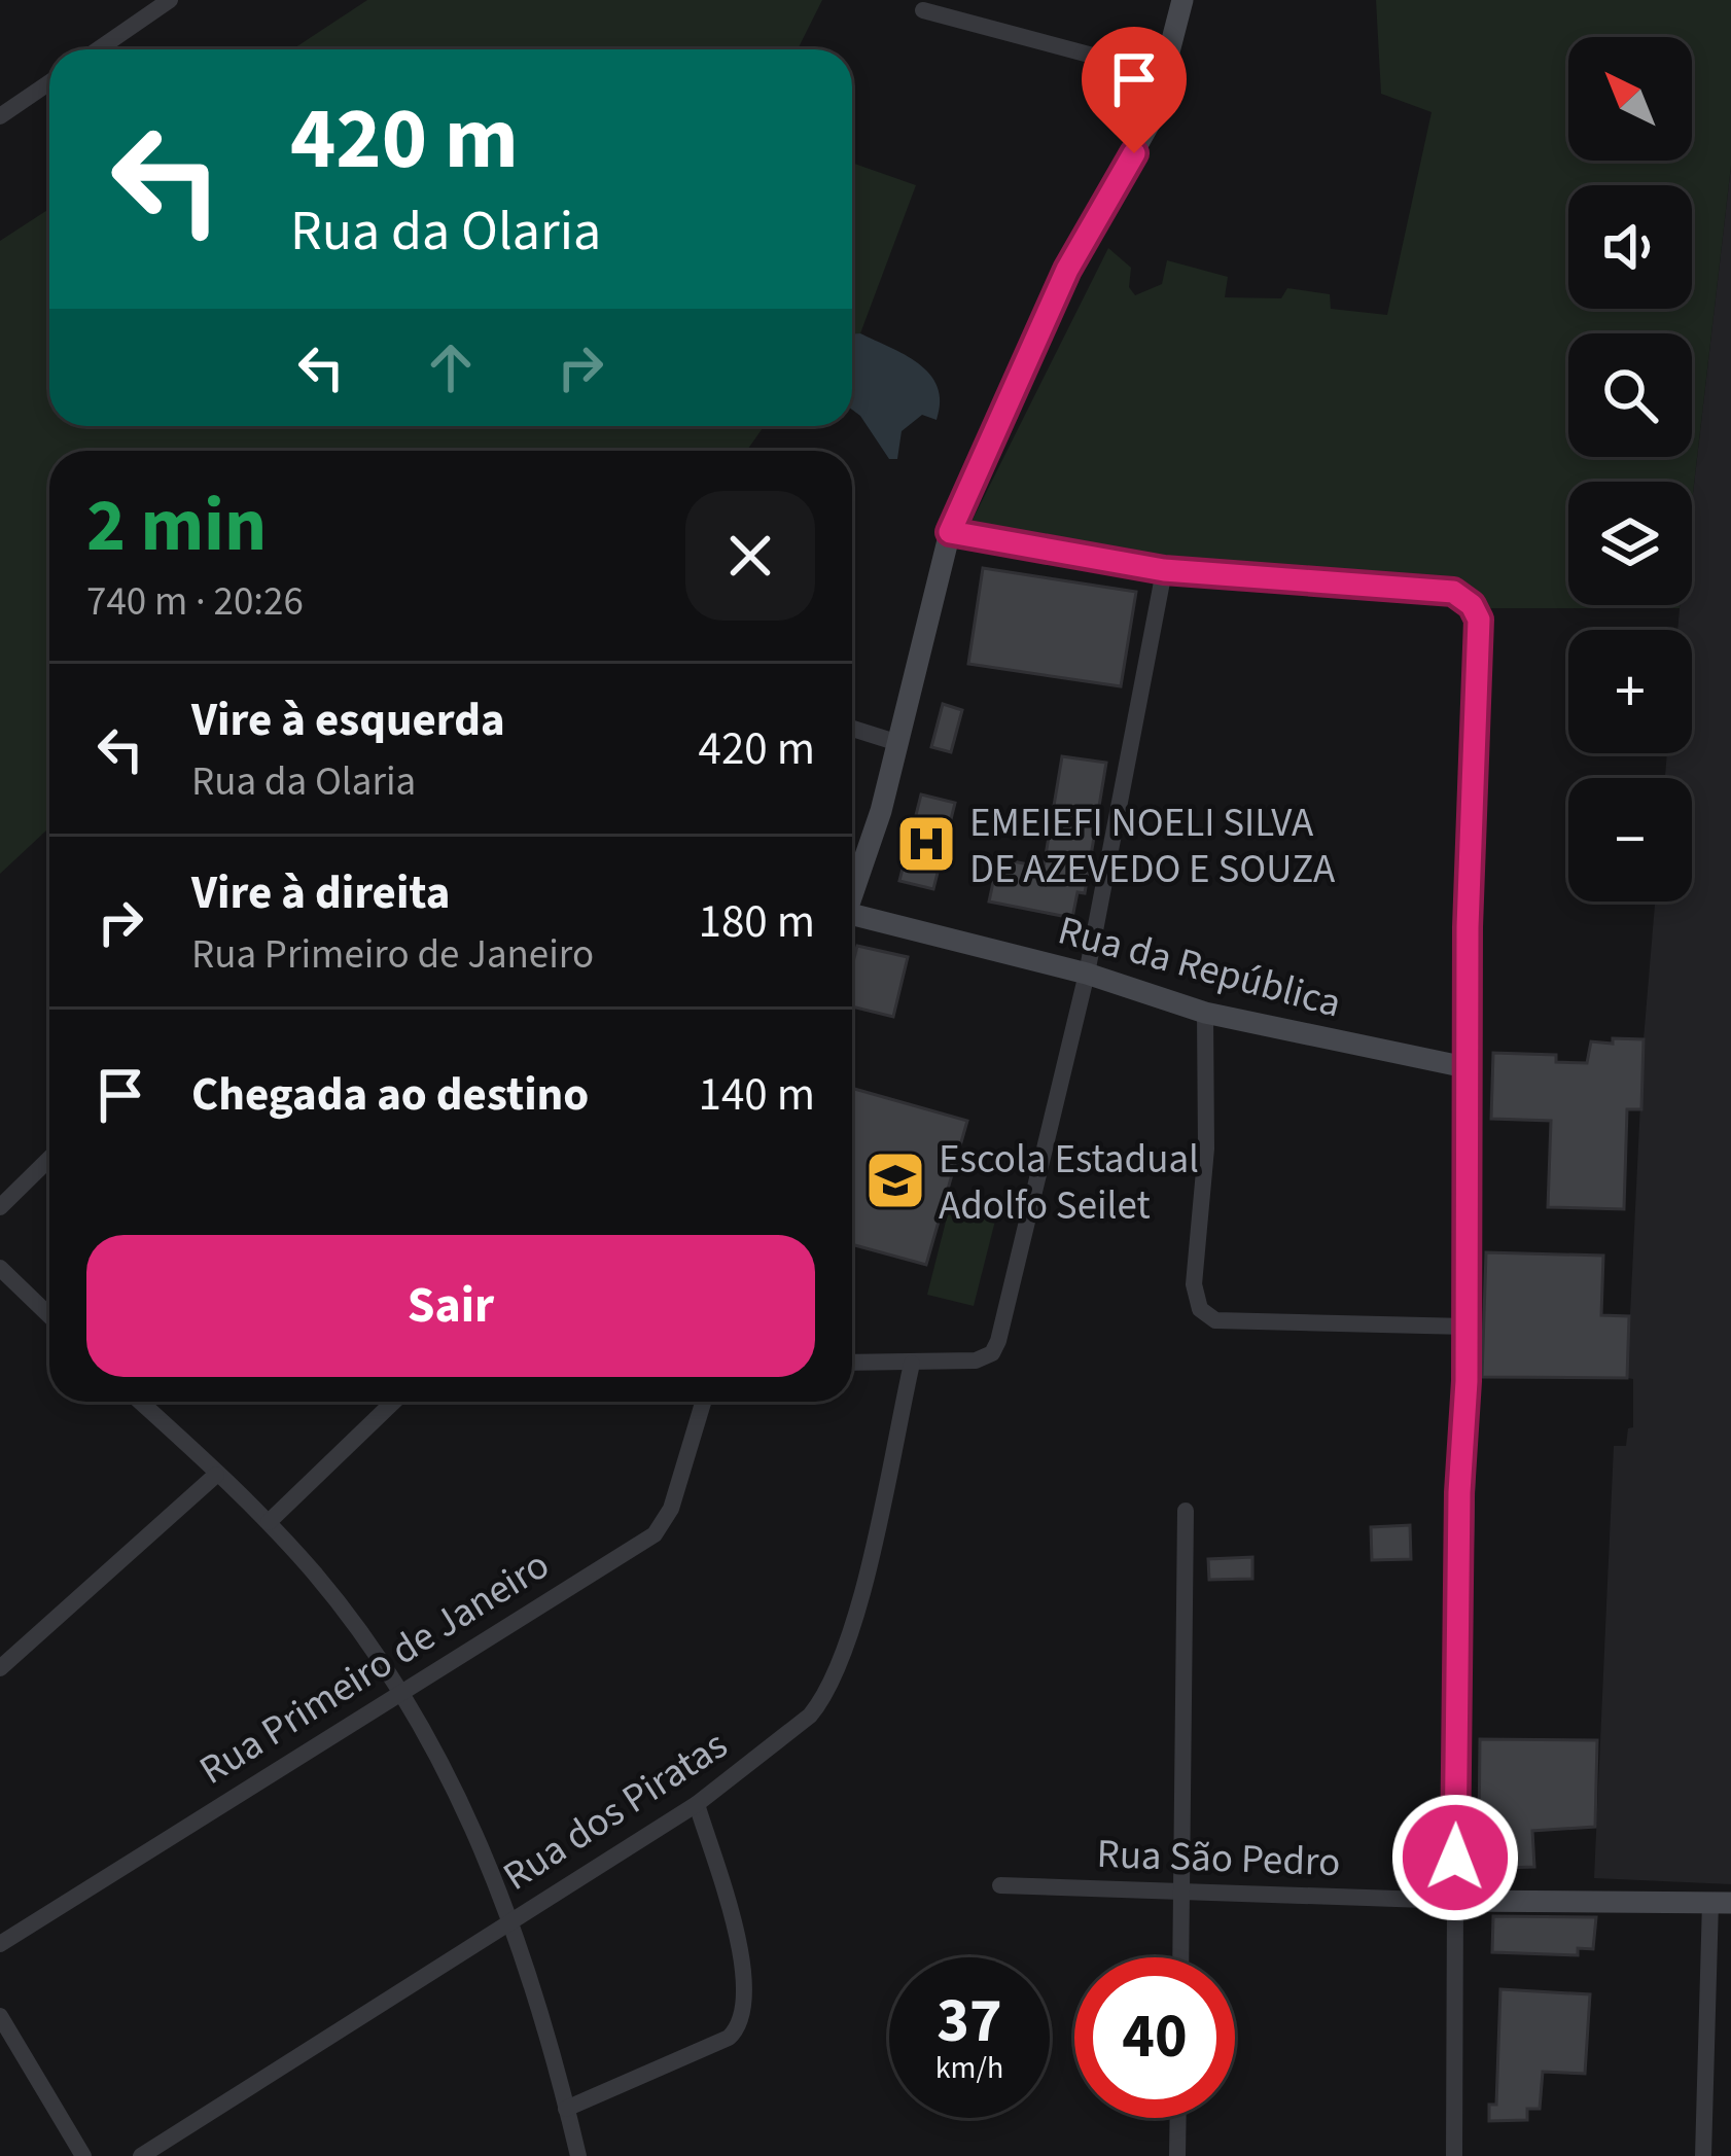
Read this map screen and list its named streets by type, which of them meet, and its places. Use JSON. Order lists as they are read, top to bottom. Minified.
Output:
{"streets":{"street":["Rua da República","Rua Primeiro de Janeiro","Rua dos Piratas","Rua São Pedro"]},"places":{"hospital":["EMEIEFI NOELI SILVA DE AZEVEDO E SOUZA"],"school or university":["Escola Estadual Adolfo Seilet"]},"north":"top left","page":{"map_buttons":["+","−"],"turn":["420 m","Rua da Olaria"],"heading":["2 min","740 m · 20:26"],"list":[{"name":"Vire à esquerda","note":"Rua da Olaria","value":"420 m"},{"name":"Vire à direita","note":"Rua Primeiro de Janeiro","value":"180 m"},{"name":"Chegada ao destino","value":"140 m"}],"buttons":"Sair","speed":"37 km/h","limit":"40"}}
